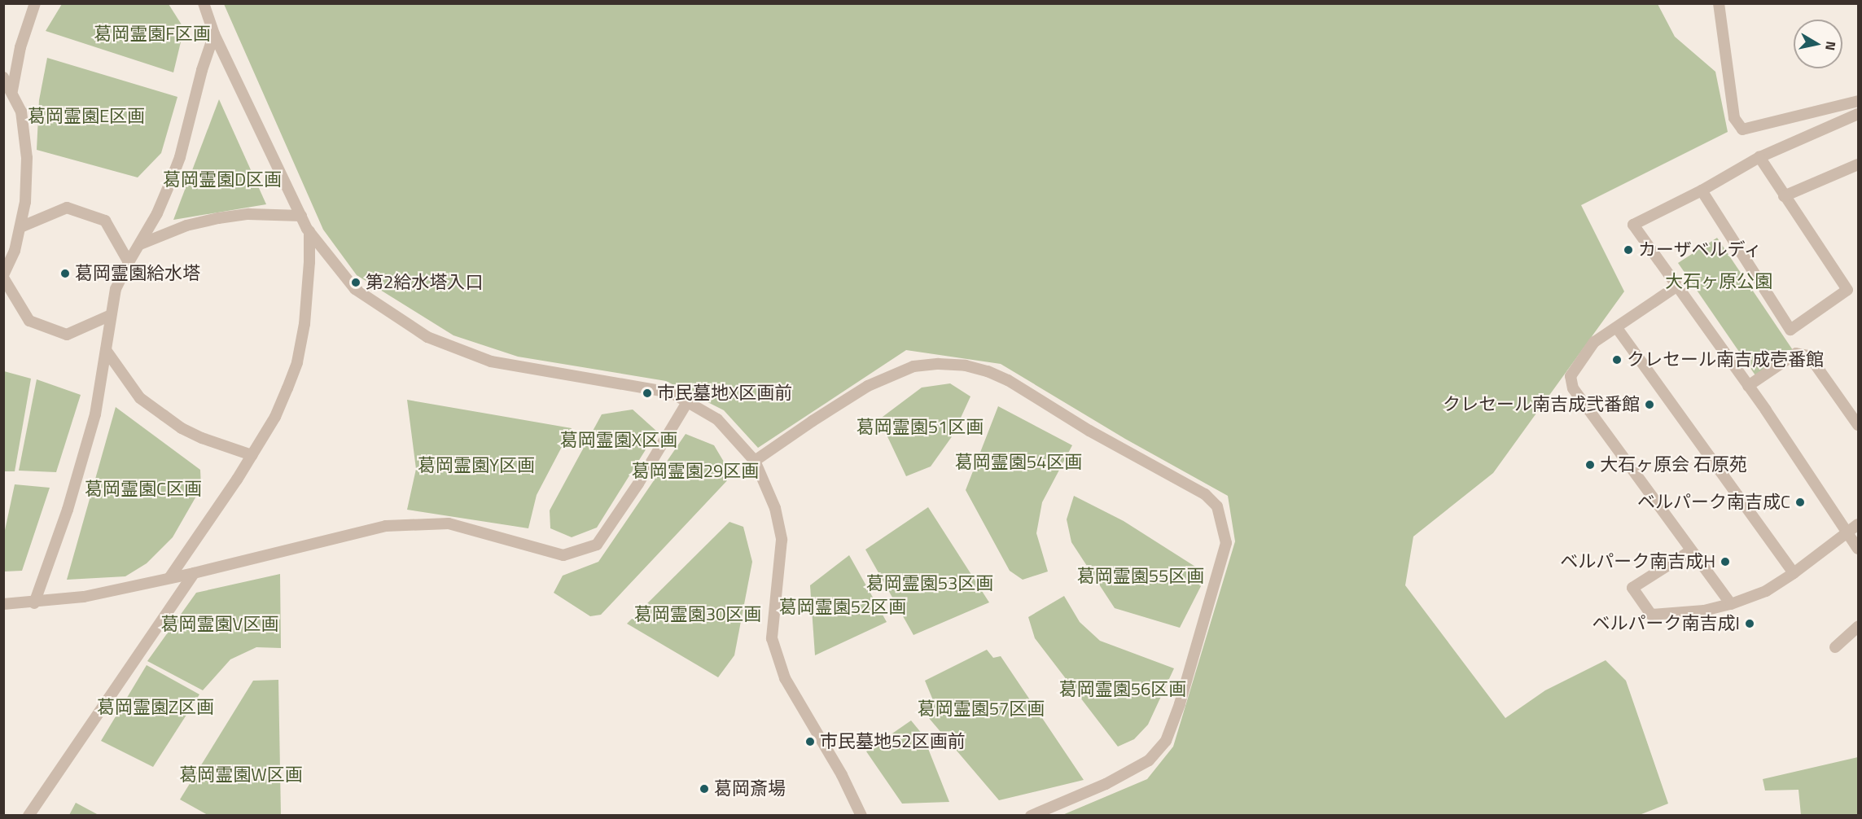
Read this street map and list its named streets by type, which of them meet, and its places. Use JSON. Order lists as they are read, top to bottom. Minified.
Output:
{"parks":["葛岡霊園F区画","葛岡霊園E区画","葛岡霊園D区画","大石ヶ原公園","葛岡霊園51区画","葛岡霊園X区画","葛岡霊園54区画","葛岡霊園Y区画","葛岡霊園29区画","葛岡霊園C区画","葛岡霊園55区画","葛岡霊園53区画","葛岡霊園52区画","葛岡霊園30区画","葛岡霊園V区画","葛岡霊園56区画","葛岡霊園Z区画","葛岡霊園57区画","葛岡霊園W区画"],"places":["カーザベルディ","葛岡霊園給水塔","第2給水塔入口","クレセール南吉成壱番館","市民墓地X区画前","クレセール南吉成弐番館","大石ヶ原会 石原苑","ベルパーク南吉成C","ベルパーク南吉成H","ベルパーク南吉成I","市民墓地52区画前","葛岡斎場"],"north":"right"}
